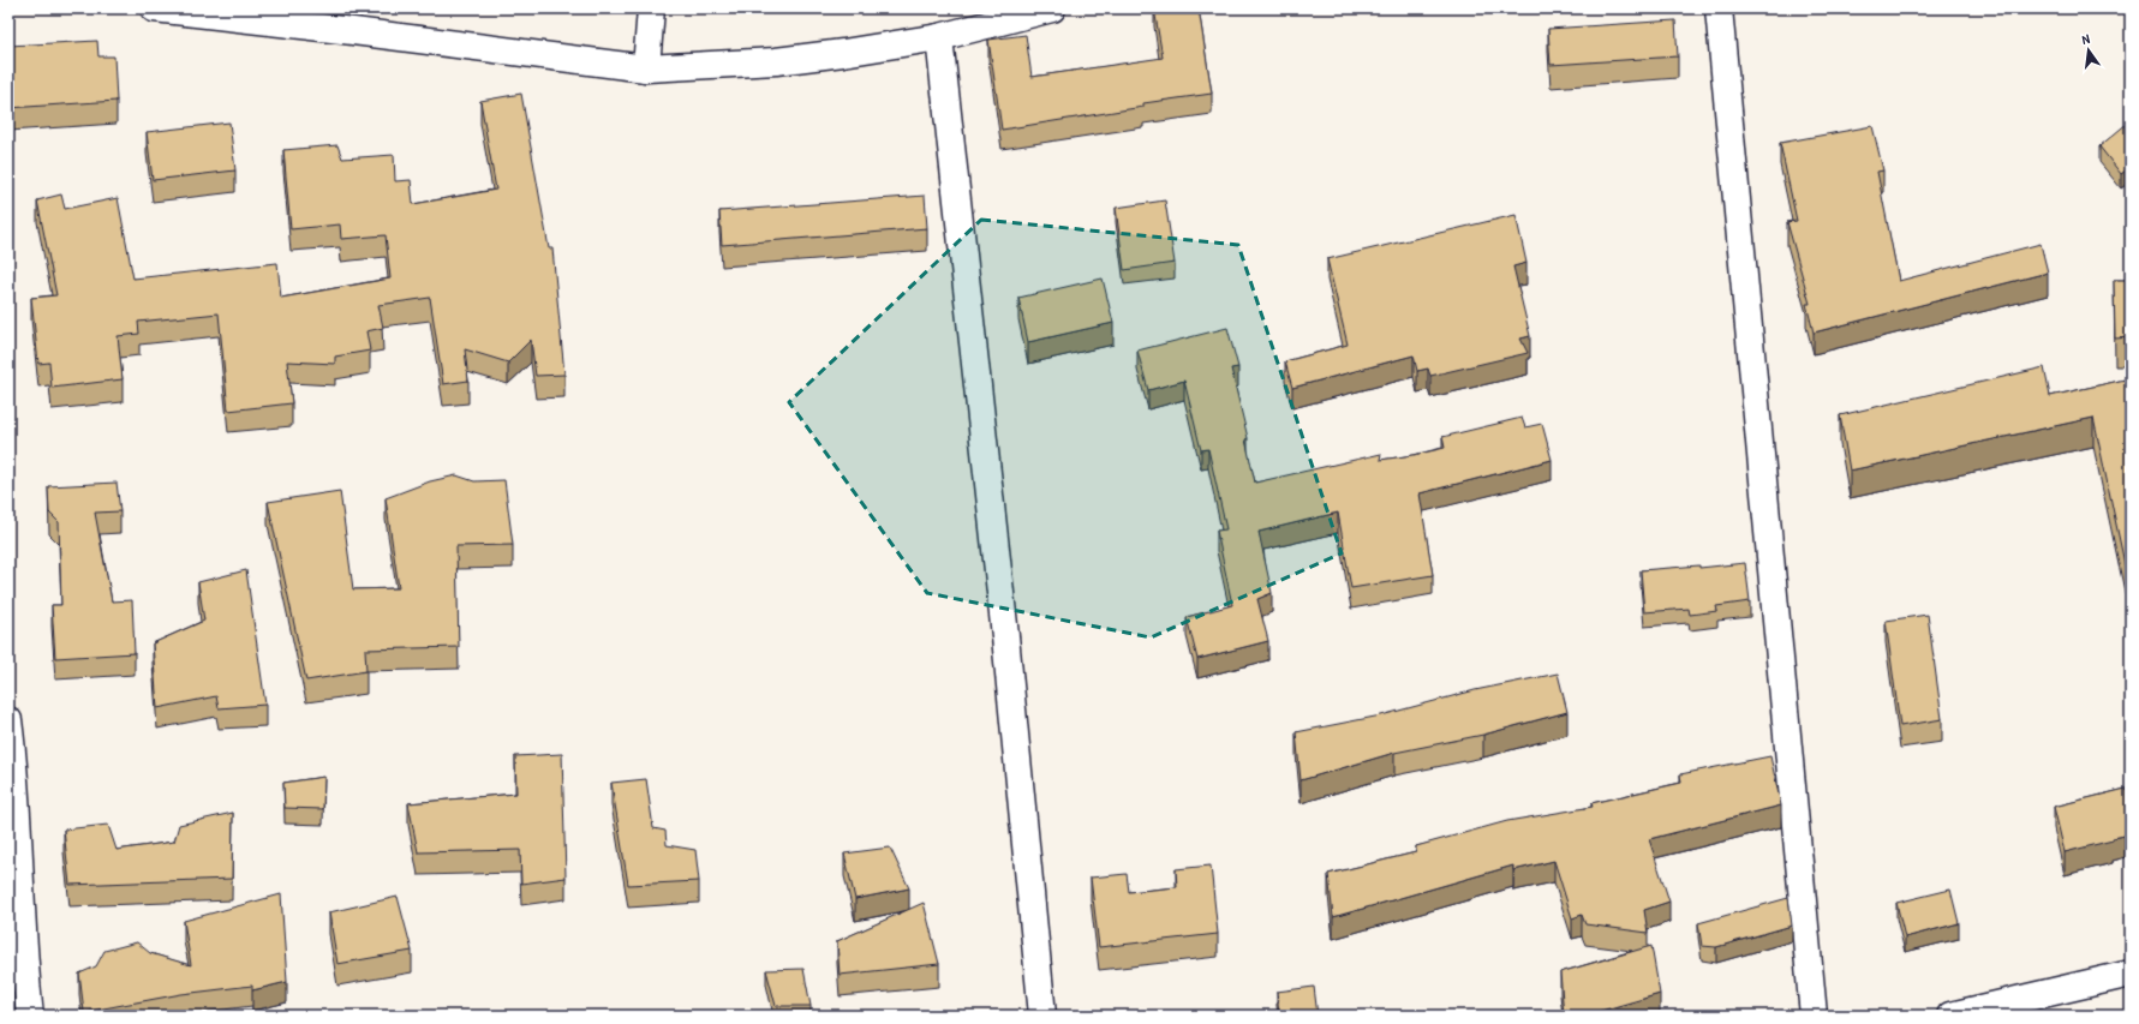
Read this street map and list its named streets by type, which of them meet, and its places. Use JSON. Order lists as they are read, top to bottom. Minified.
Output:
{"north":"top"}
